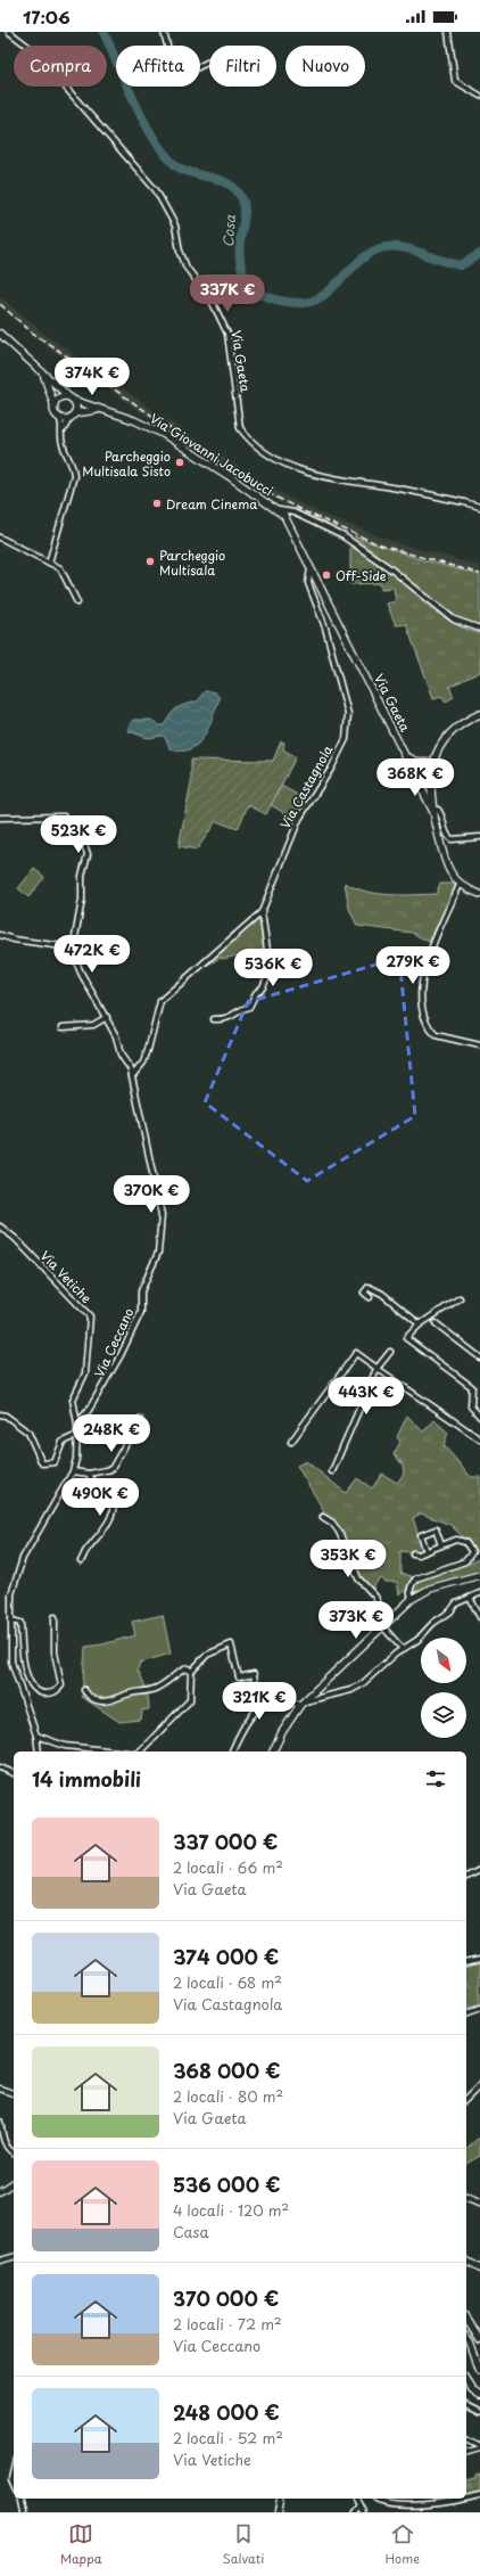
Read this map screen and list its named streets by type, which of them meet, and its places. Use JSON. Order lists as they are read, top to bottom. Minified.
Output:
{"streets":{"main road":["Via Gaeta","Via Giovanni Jacobucci"],"street":["Via Castagnola","Via Vetiche","Via Ceccano"]},"crossings":[["Via Gaeta","Via Giovanni Jacobucci"],["Via Gaeta","Via Castagnola"],["Via Castagnola","Via Ceccano"],["Via Vetiche","Via Ceccano"]],"water":["Cosa"],"places":["Parcheggio Multisala Sisto","Dream Cinema","Parcheggio Multisala","Off-Side"],"north":"bottom right","page":{"status":"17:06","chip":["Compra","Affitta","Filtri","Nuovo"],"price":["337K €","374K €","368K €","523K €","472K €","279K €","536K €","370K €","443K €","248K €","490K €","353K €","373K €","321K €"],"heading":"14 immobili","list":[{"name":"337 000 €","note":"2 locali · 66 m² · Via Gaeta"},{"name":"374 000 €","note":"2 locali · 68 m² · Via Castagnola"},{"name":"368 000 €","note":"2 locali · 80 m² · Via Gaeta"},{"name":"536 000 €","note":"4 locali · 120 m² · Casa"},{"name":"370 000 €","note":"2 locali · 72 m² · Via Ceccano"},{"name":"248 000 €","note":"2 locali · 52 m² · Via Vetiche"}],"tabs":["Mappa","Salvati","Home"]}}
